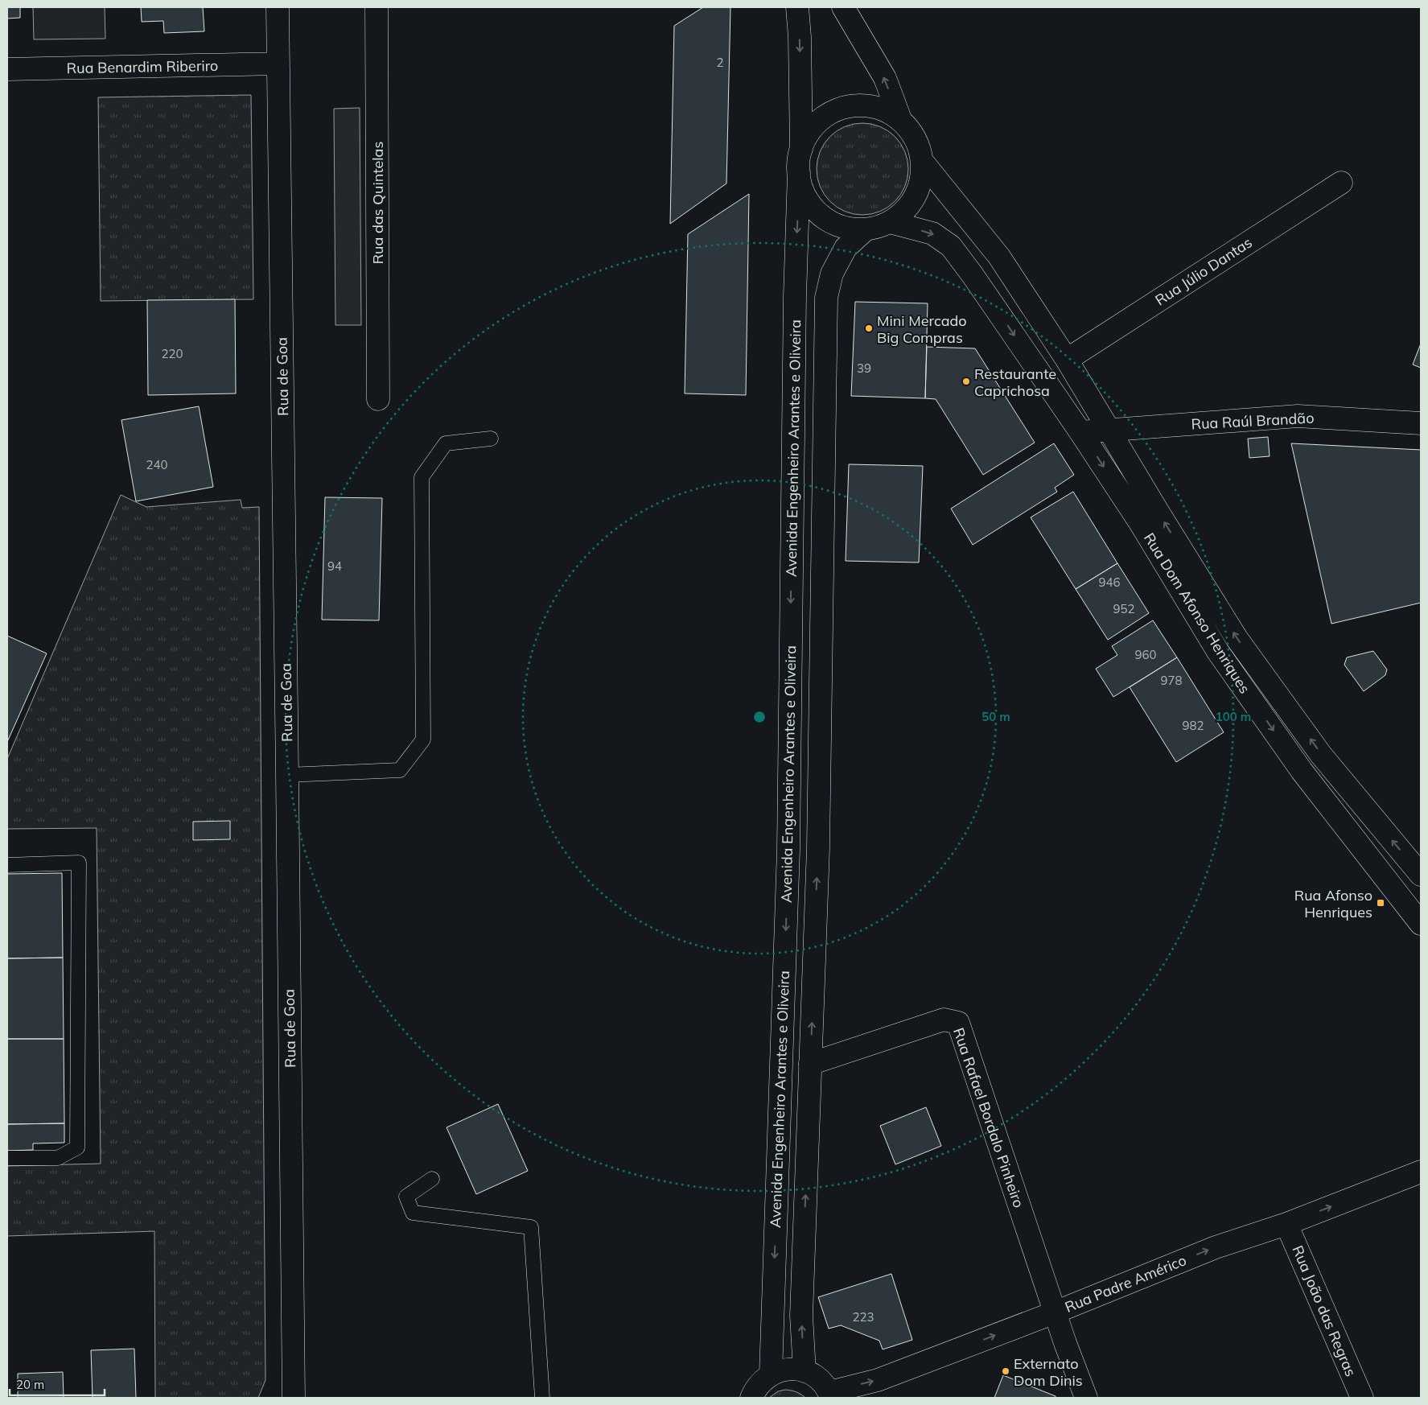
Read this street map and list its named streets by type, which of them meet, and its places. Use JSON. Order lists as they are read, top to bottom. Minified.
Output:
{"streets":{"street":["Rua Benardim Riberiro","Rua das Quintelas","Rua Júlio Dantas","Rua de Goa","Rua Raúl Brandão","Avenida Engenheiro Arantes e Oliveira","Rua Dom Afonso Henriques","Rua Rafael Bordalo Pinheiro","Rua Padre Américo","Rua João das Regras"]},"crossings":[["Rua Benardim Riberiro","Rua de Goa"],["Rua Júlio Dantas","Rua Dom Afonso Henriques"],["Rua Raúl Brandão","Rua Dom Afonso Henriques"],["Avenida Engenheiro Arantes e Oliveira","Rua Dom Afonso Henriques"],["Avenida Engenheiro Arantes e Oliveira","Rua Rafael Bordalo Pinheiro"],["Rua Rafael Bordalo Pinheiro","Rua Padre Américo"],["Rua Padre Américo","Rua João das Regras"]],"one_way":["Rua Padre Américo"],"places":{"other":["Mini Mercado Big Compras","Restaurante Caprichosa","Externato Dom Dinis"],"transit":["Rua Afonso Henriques"]},"house_numbers":["2","220","39","240","94","946","952","960","978","982","223"],"scale_bar":"20 m","rings":["50 m","100 m"]}
